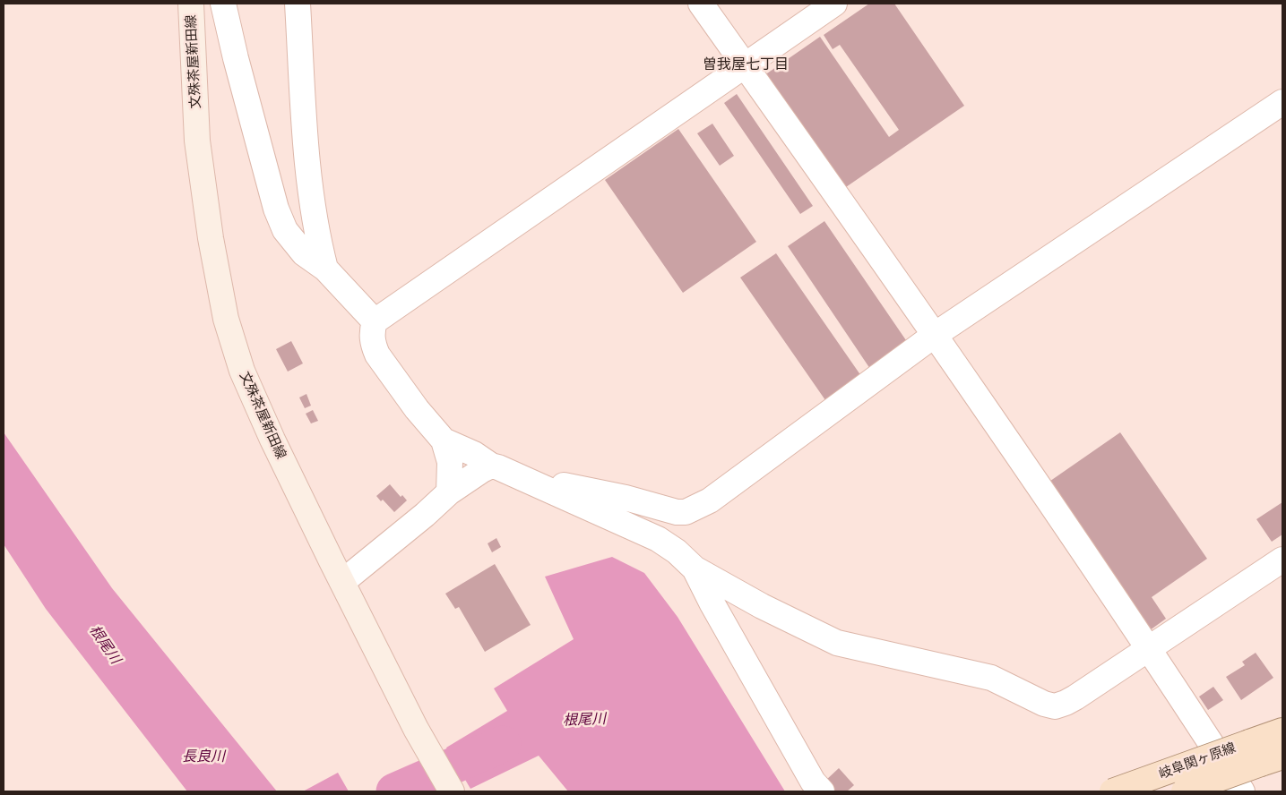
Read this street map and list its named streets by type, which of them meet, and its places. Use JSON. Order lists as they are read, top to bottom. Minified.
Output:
{"streets":{"main road":["文殊茶屋新田線","岐阜関ヶ原線"]},"districts":["曽我屋七丁目"],"water":["根尾川","長良川"]}
